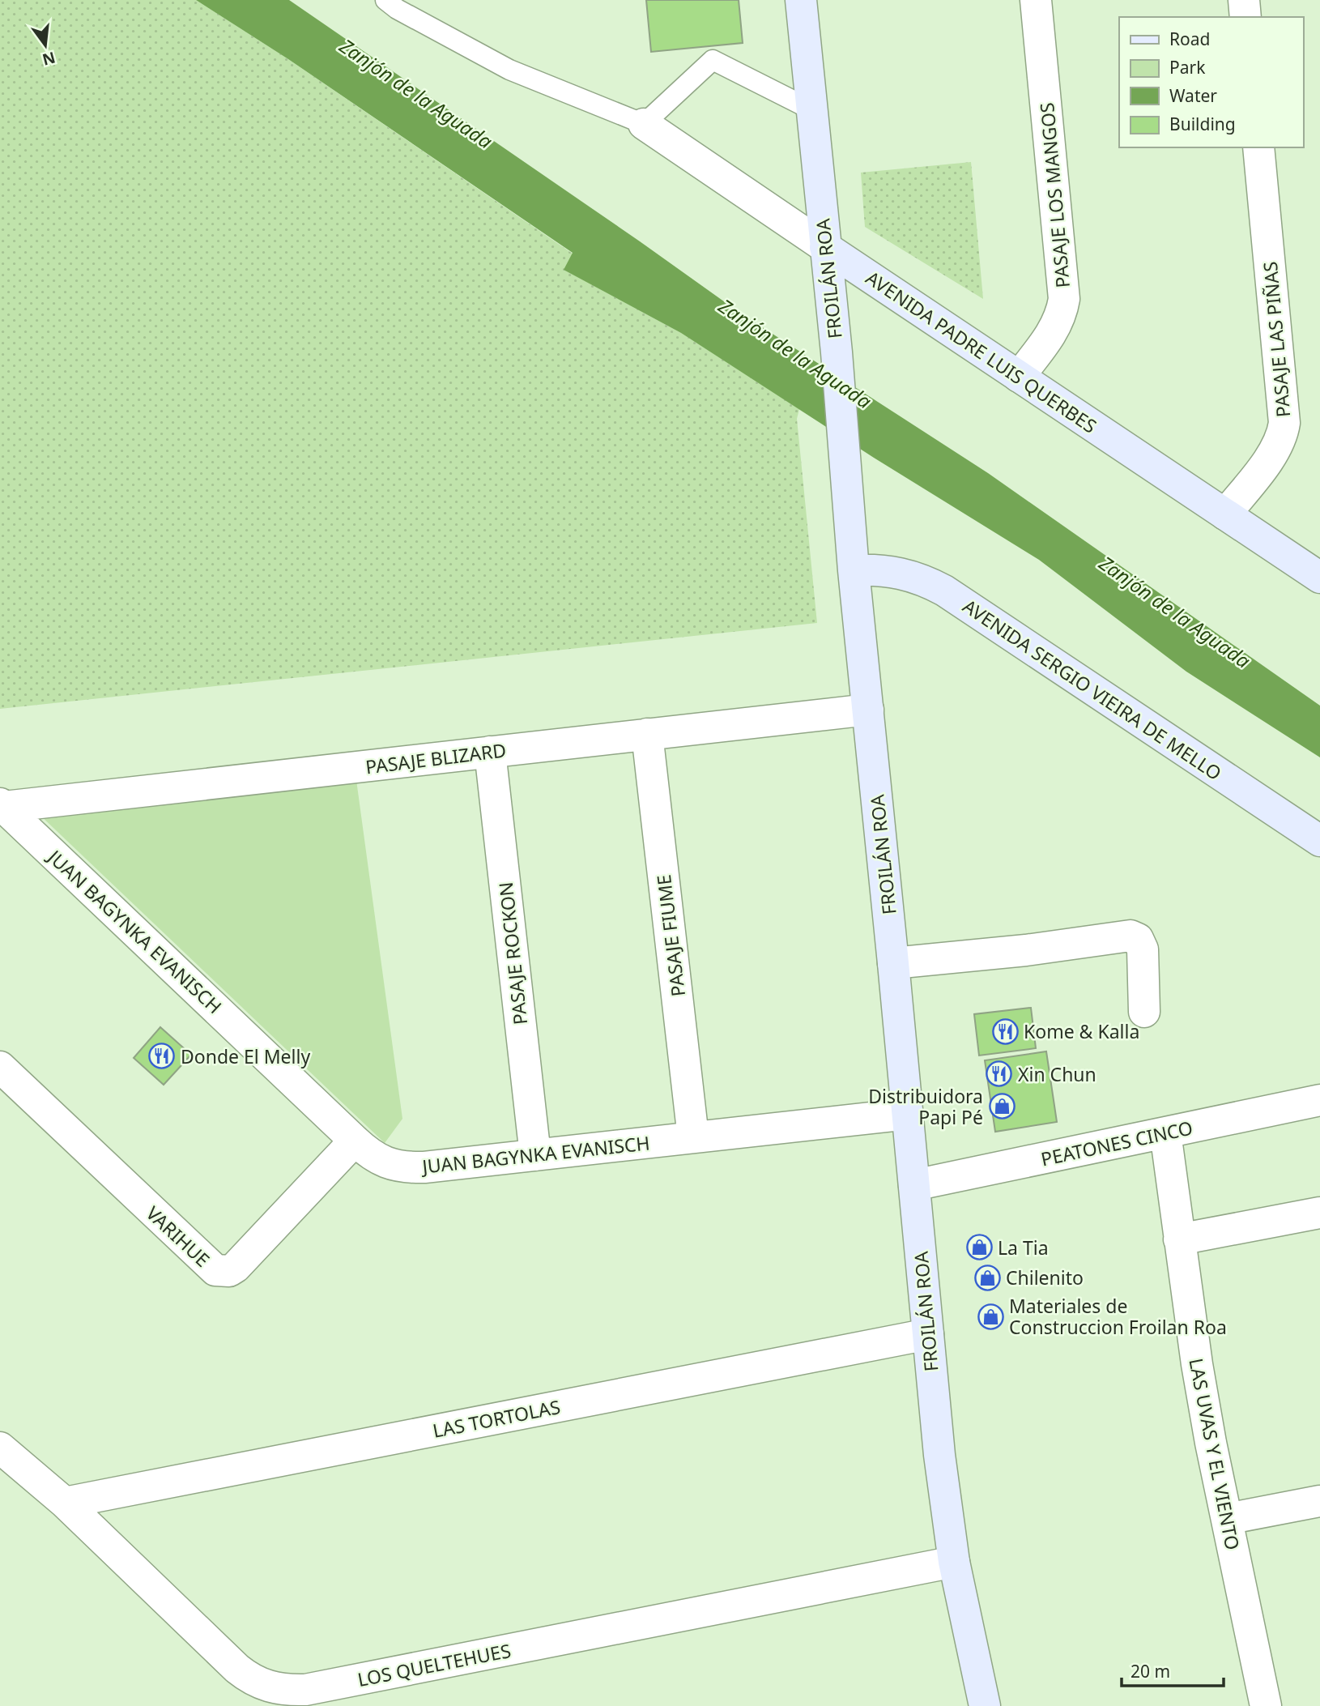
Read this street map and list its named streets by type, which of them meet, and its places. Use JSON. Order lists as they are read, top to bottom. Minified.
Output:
{"streets":{"main road":["FROILÁN ROA","AVENIDA PADRE LUIS QUERBES","AVENIDA SERGIO VIEIRA DE MELLO"],"street":["PASAJE LOS MANGOS","PASAJE LAS PIÑAS","PASAJE BLIZARD","JUAN BAGYNKA EVANISCH","PASAJE FIUME","PASAJE ROCKON","PEATONES CINCO","VARIHUE","LAS TORTOLAS","LAS UVAS Y EL VIENTO","LOS QUELTEHUES"]},"crossings":[["PASAJE LOS MANGOS","AVENIDA PADRE LUIS QUERBES"],["FROILÁN ROA","AVENIDA PADRE LUIS QUERBES"],["FROILÁN ROA","AVENIDA SERGIO VIEIRA DE MELLO"],["FROILÁN ROA","PASAJE BLIZARD"],["FROILÁN ROA","JUAN BAGYNKA EVANISCH"],["FROILÁN ROA","PEATONES CINCO"],["FROILÁN ROA","LAS TORTOLAS"],["FROILÁN ROA","LOS QUELTEHUES"],["PASAJE LAS PIÑAS","AVENIDA PADRE LUIS QUERBES"],["PASAJE BLIZARD","JUAN BAGYNKA EVANISCH"],["PASAJE BLIZARD","PASAJE FIUME"],["PASAJE BLIZARD","PASAJE ROCKON"],["JUAN BAGYNKA EVANISCH","PASAJE FIUME"],["JUAN BAGYNKA EVANISCH","PASAJE ROCKON"],["JUAN BAGYNKA EVANISCH","VARIHUE"],["PEATONES CINCO","LAS UVAS Y EL VIENTO"],["LAS TORTOLAS","LOS QUELTEHUES"]],"water":["Zanjón de la Aguada"],"places":{"restaurant":["Kome & Kalla","Donde El Melly","Xin Chun"],"shop":["Distribuidora Papi Pé","La Tia","Chilenito","Materiales de Construccion Froilan Roa"]},"legend":["Road","Park","Water","Building"],"scale_bar":"20 m","north":"bottom"}
